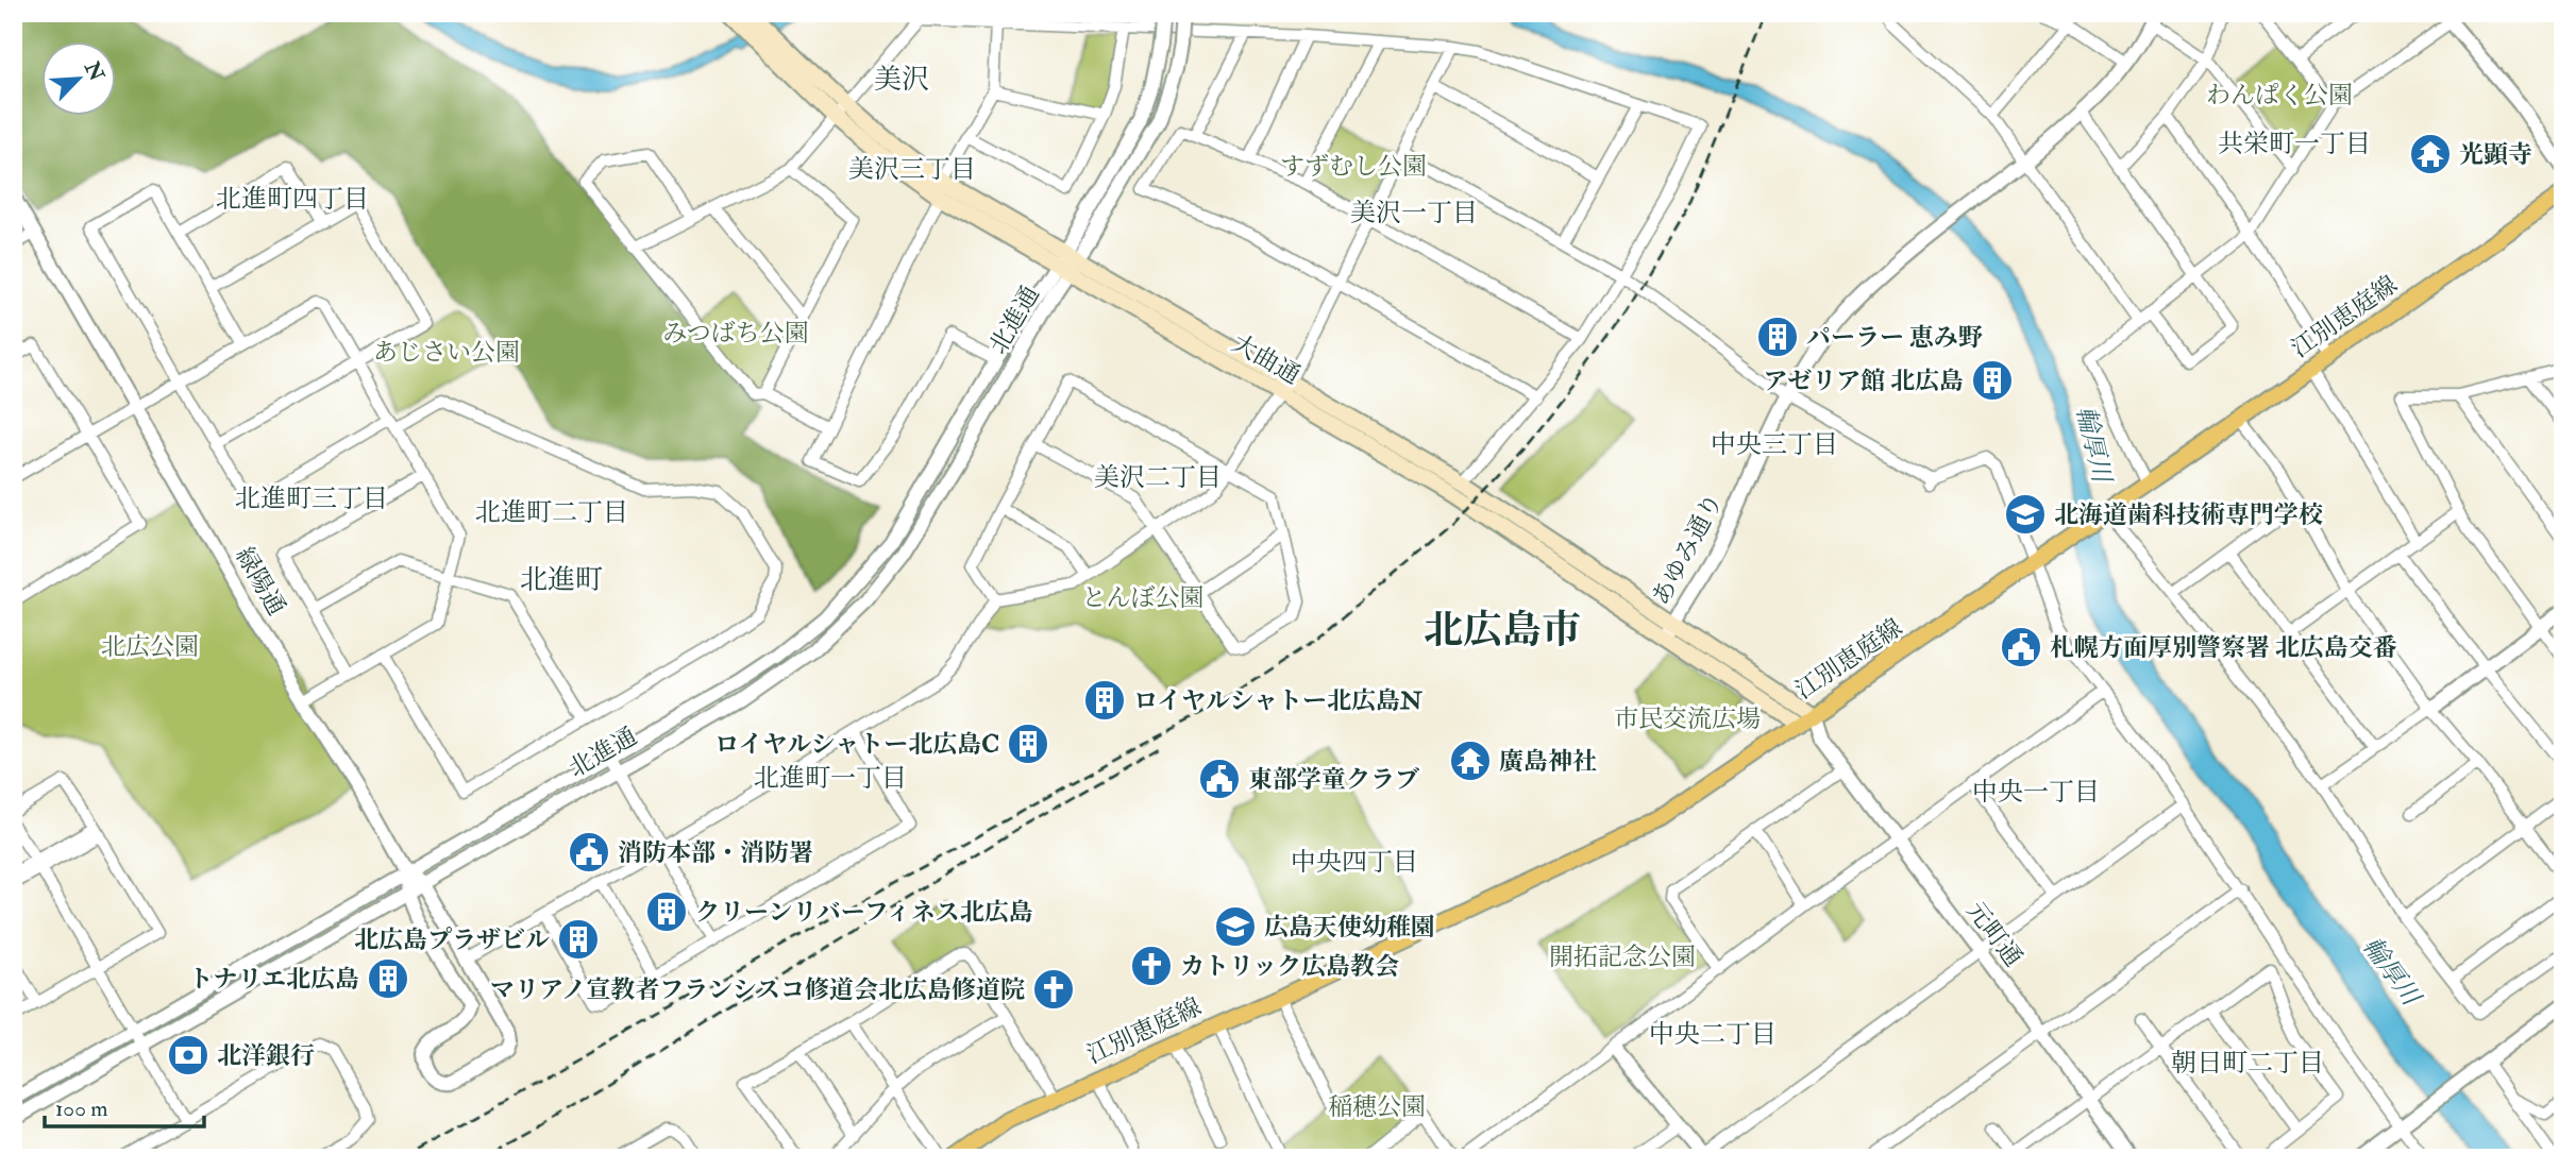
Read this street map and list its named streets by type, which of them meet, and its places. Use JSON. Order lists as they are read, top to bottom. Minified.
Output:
{"streets":{"main road":["江別恵庭線","大曲通"],"street":["北進通","あゆみ通り","緑陽通","元町通"]},"crossings":[["江別恵庭線","大曲通"],["北進通","大曲通"],["北進通","緑陽通"],["大曲通","あゆみ通り"]],"districts":["美沢","共栄町一丁目","美沢三丁目","北進町四丁目","美沢一丁目","中央三丁目","美沢二丁目","北進町三丁目","北進町二丁目","北進町","北広島市","北進町一丁目","中央一丁目","中央四丁目","中央二丁目","朝日町二丁目"],"water":["輪厚川"],"parks":["わんぱく公園","すずむし公園","みつばち公園","あじさい公園","とんぼ公園","北広公園","市民交流広場","開拓記念公園","稲穂公園"],"places":{"temple":["光顕寺","廣島神社"],"building":["パーラー 恵み野","アゼリア館 北広島","ロイヤルシャトー北広島N","ロイヤルシャトー北広島C","クリーンリバーフィネス北広島","北広島プラザビル","トナリエ北広島"],"school or university":["北海道歯科技術専門学校","広島天使幼稚園"],"public building":["札幌方面厚別警察署 北広島交番","東部学童クラブ","消防本部・消防署"],"church":["カトリック広島教会","マリアノ宣教者フランシスコ修道会北広島修道院"],"bank":["北洋銀行"]},"scale_bar":"100 m","north":"top right"}
